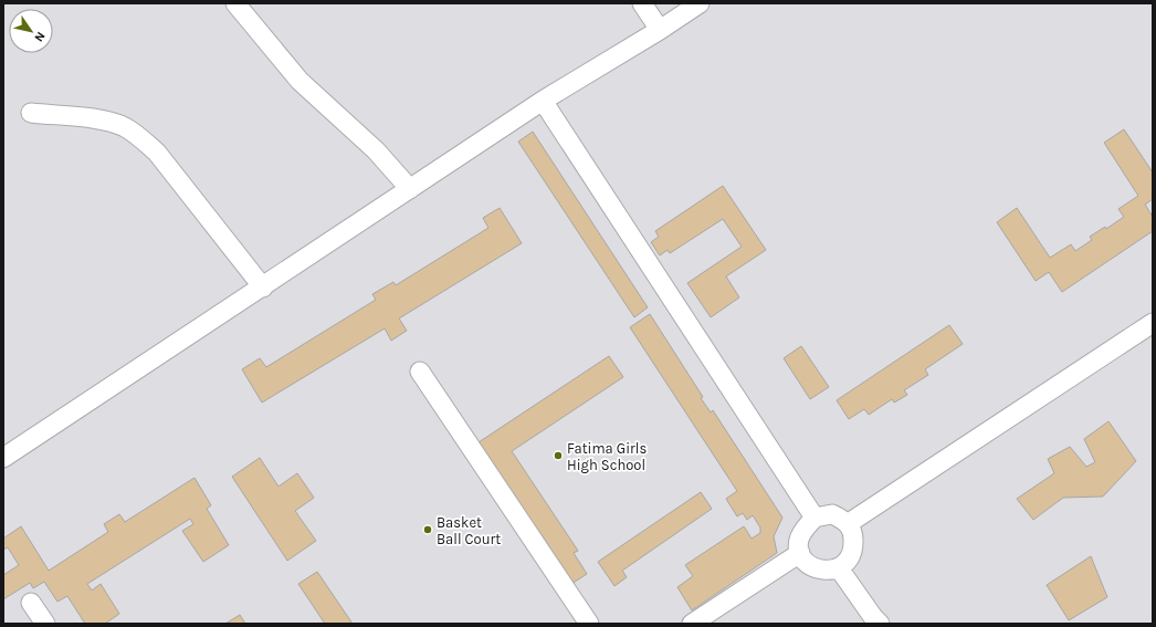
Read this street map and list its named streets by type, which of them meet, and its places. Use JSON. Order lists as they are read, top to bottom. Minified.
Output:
{"places":["Fatima Girls High School","Basket Ball Court"],"north":"bottom right"}
